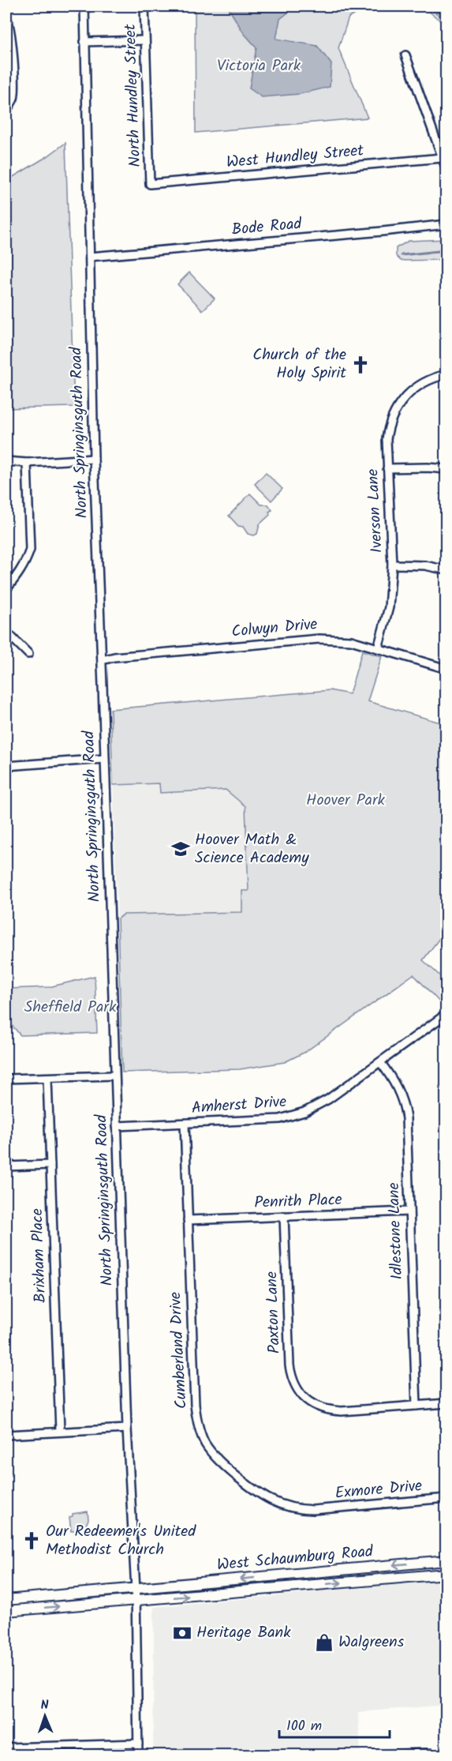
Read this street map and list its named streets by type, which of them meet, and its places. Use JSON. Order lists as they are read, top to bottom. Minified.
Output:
{"streets":{"main road":["West Schaumburg Road"],"street":["North Hundley Street","West Hundley Street","Bode Road","North Springinsguth Road","Iverson Lane","Colwyn Drive","Amherst Drive","Penrith Place","Idlestone Lane","Brixham Place","Paxton Lane","Cumberland Drive","Exmore Drive"]},"crossings":[["North Hundley Street","West Hundley Street"],["Bode Road","North Springinsguth Road"],["North Springinsguth Road","Colwyn Drive"],["North Springinsguth Road","Amherst Drive"],["North Springinsguth Road","West Schaumburg Road"],["Iverson Lane","Colwyn Drive"],["Amherst Drive","Idlestone Lane"],["Amherst Drive","Cumberland Drive"],["Penrith Place","Idlestone Lane"],["Penrith Place","Paxton Lane"],["Penrith Place","Cumberland Drive"],["Idlestone Lane","Paxton Lane"],["Cumberland Drive","Exmore Drive"]],"parks":["Victoria Park","Hoover Park","Sheffield Park"],"places":{"church":["Church of the Holy Spirit","Our Redeemer's United Methodist Church"],"school or university":["Hoover Math & Science Academy"],"bank":["Heritage Bank"],"shop":["Walgreens"]},"scale_bar":"100 m","north":"top"}
